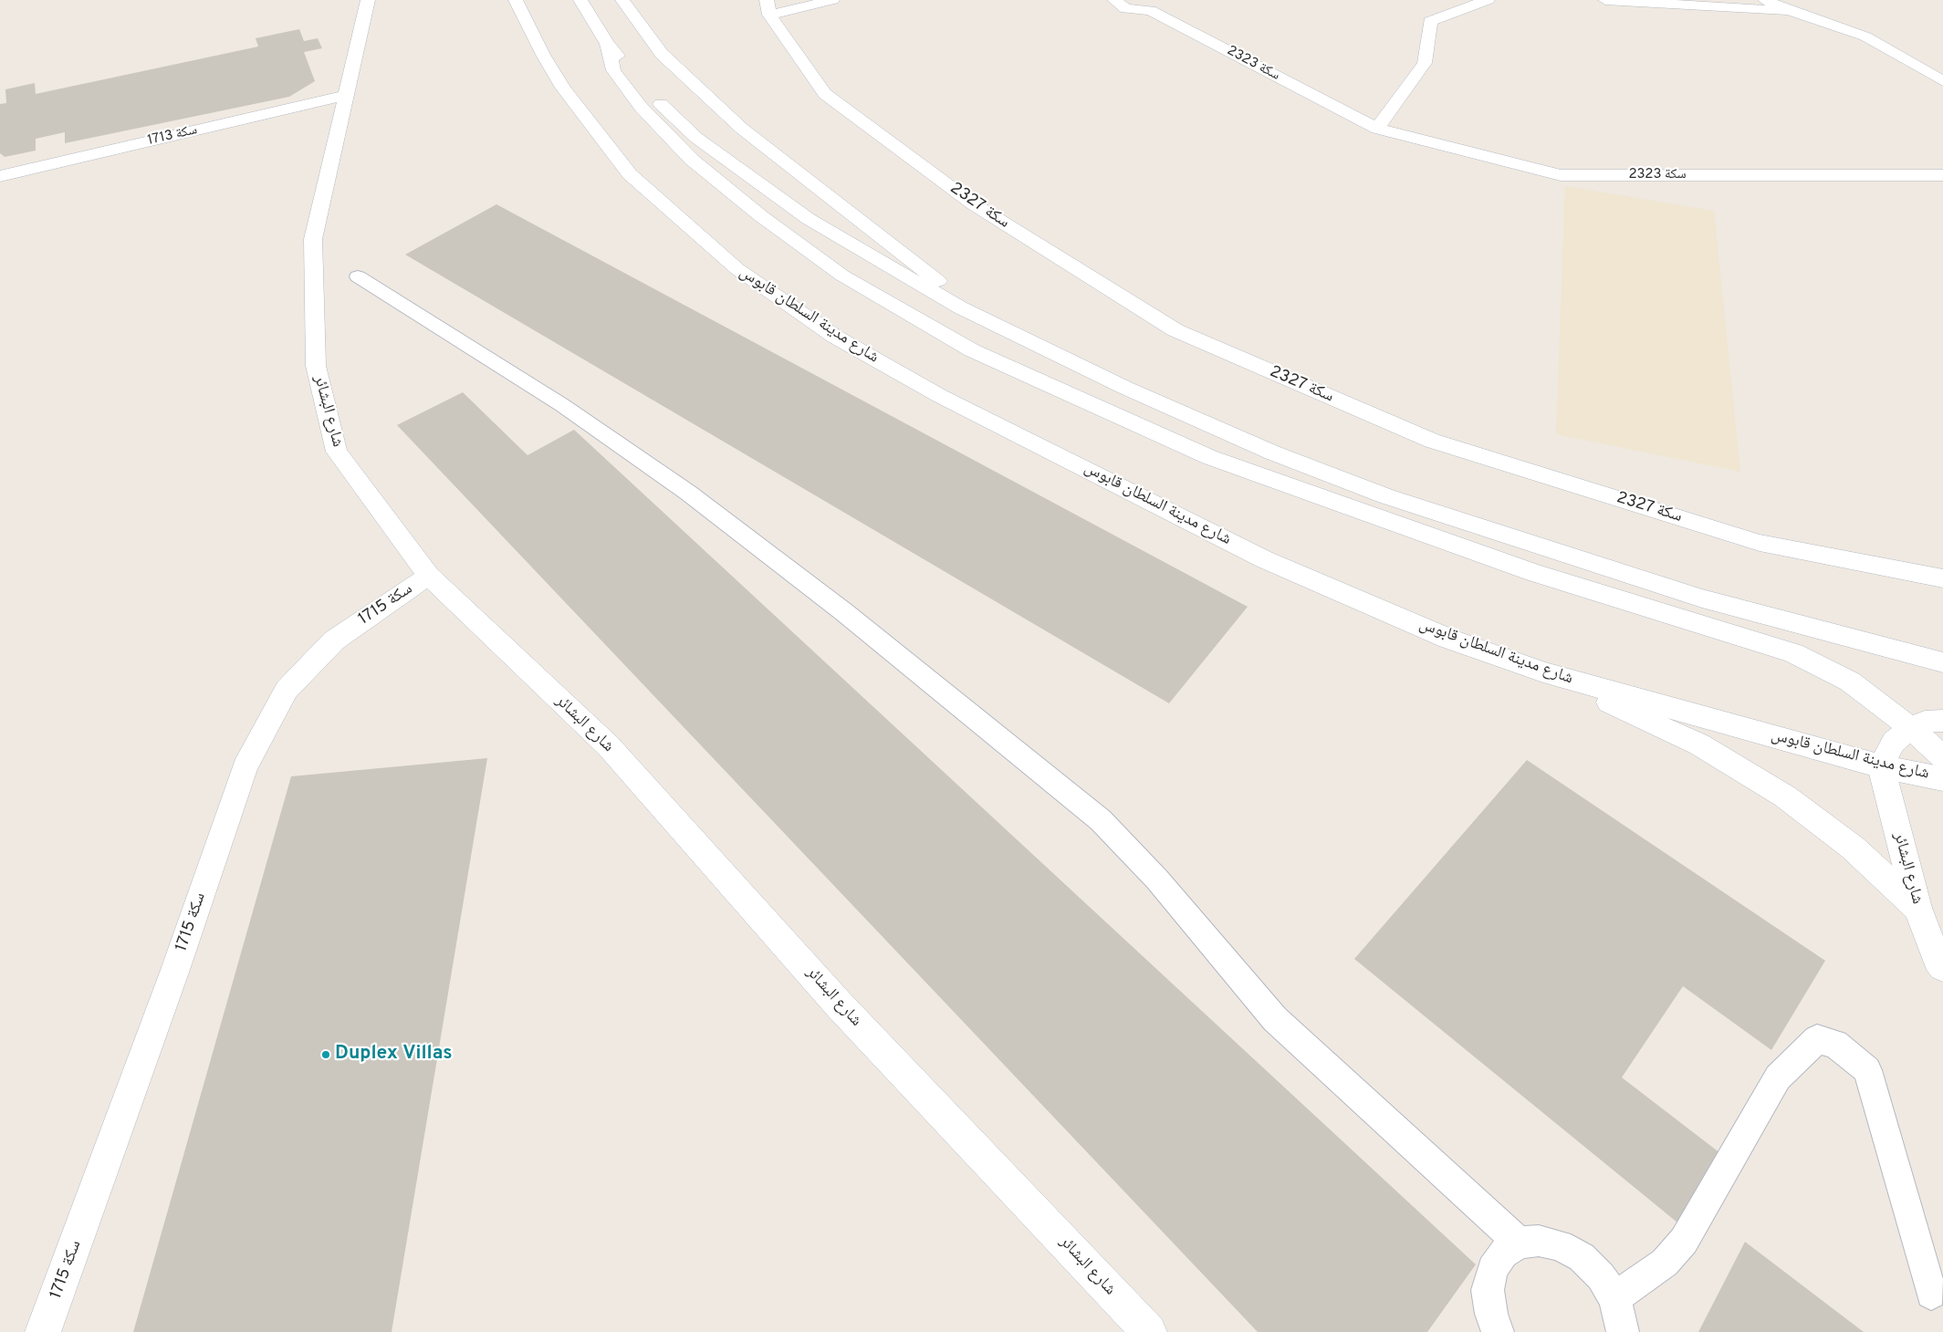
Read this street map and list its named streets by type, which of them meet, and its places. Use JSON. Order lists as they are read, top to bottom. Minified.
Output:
{"streets":{"street":["سكة 2323","سكة 1713","سكة 2327","شارع مدينة السلطان قابوس","شارع البشائر","سكة 1715"]},"crossings":[["سكة 1713","شارع البشائر"],["شارع مدينة السلطان قابوس","شارع البشائر"],["شارع البشائر","سكة 1715"]],"places":["Duplex Villas"]}
